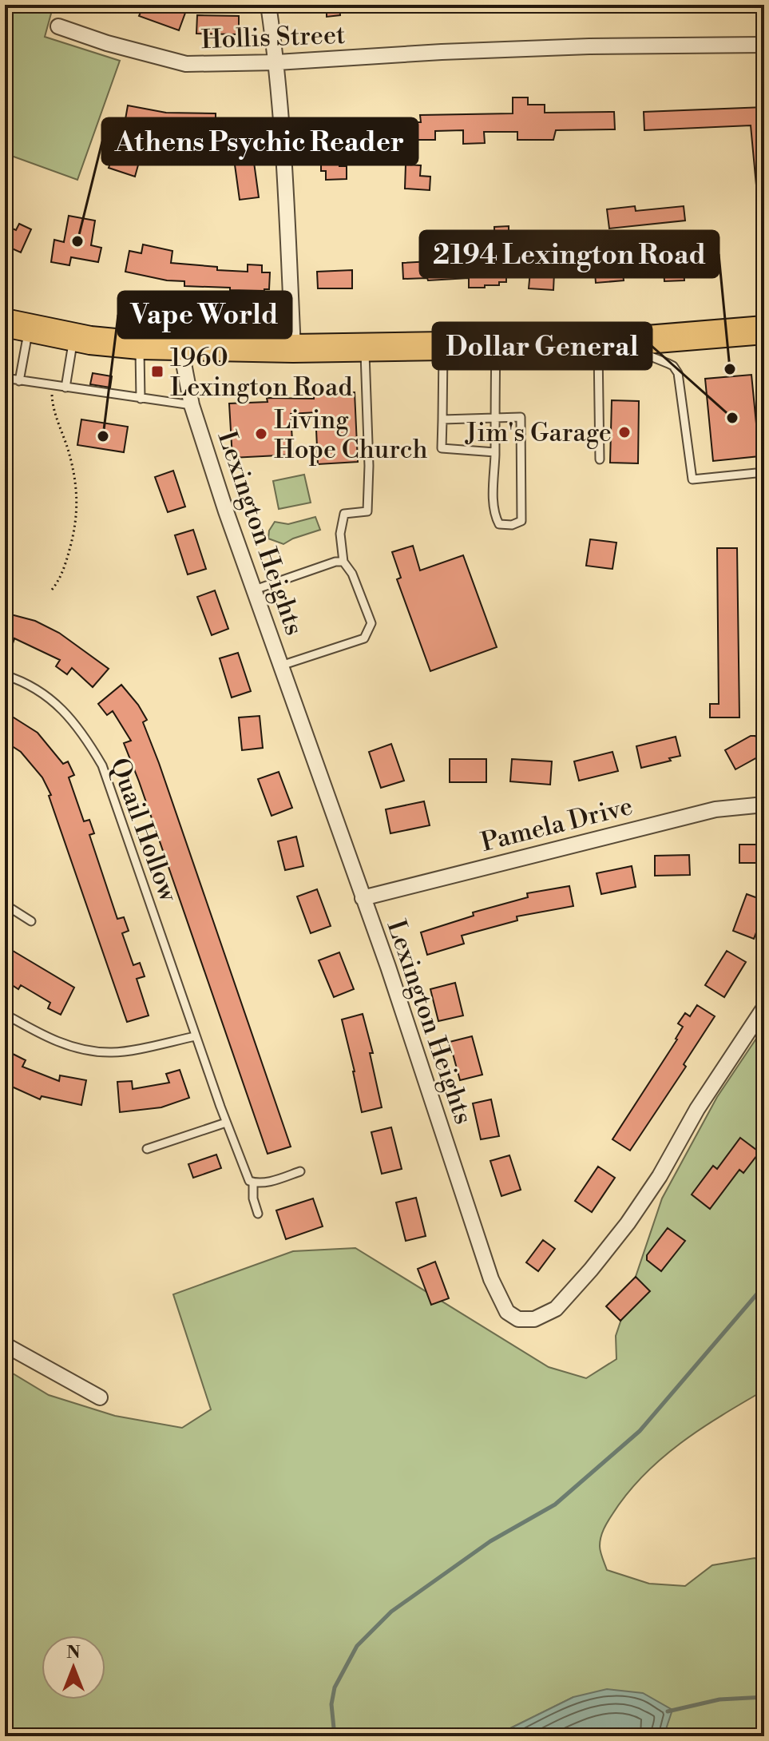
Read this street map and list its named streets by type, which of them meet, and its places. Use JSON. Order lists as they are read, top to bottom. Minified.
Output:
{"streets":{"street":["Hollis Street","Lexington Heights","Pamela Drive"],"lane":["Quail Hollow"]},"crossings":[["Lexington Heights","Pamela Drive"]],"places":{"other":["Athens Psychic Reader","2194 Lexington Road","Dollar General","Jim's Garage","Living Hope Church","Vape World"],"transit":["1960 Lexington Road"]},"north":"top"}
